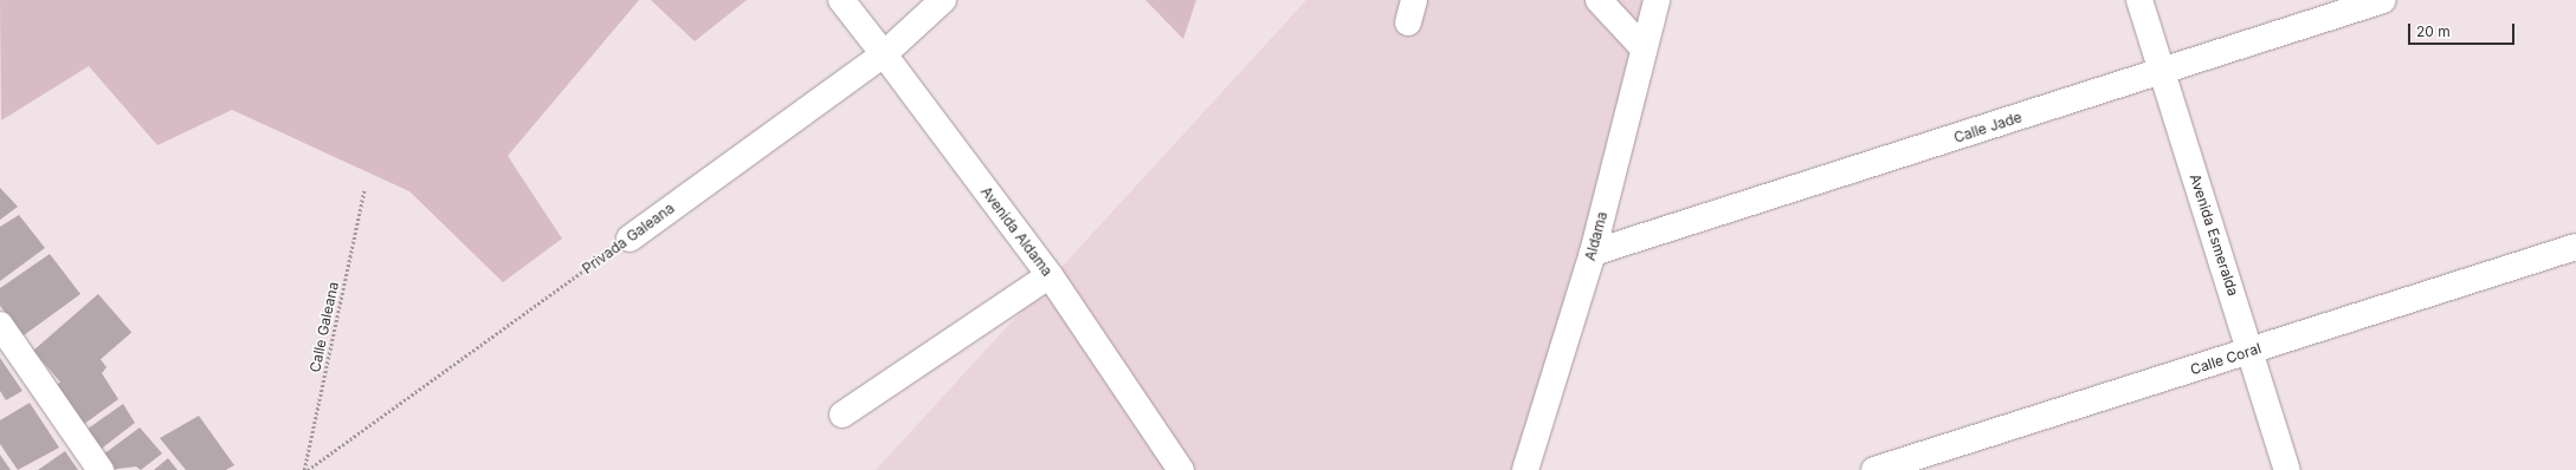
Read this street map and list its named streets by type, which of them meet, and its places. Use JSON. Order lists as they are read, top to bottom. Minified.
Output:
{"streets":{"street":["Calle Jade","Avenida Aldama","Avenida Esmeralda","Aldama","Privada Galeana","Calle Coral"],"path":["Calle Galeana"]},"crossings":[["Calle Jade","Avenida Esmeralda"],["Calle Jade","Aldama"],["Avenida Aldama","Privada Galeana"],["Avenida Esmeralda","Calle Coral"]],"scale_bar":"20 m"}
